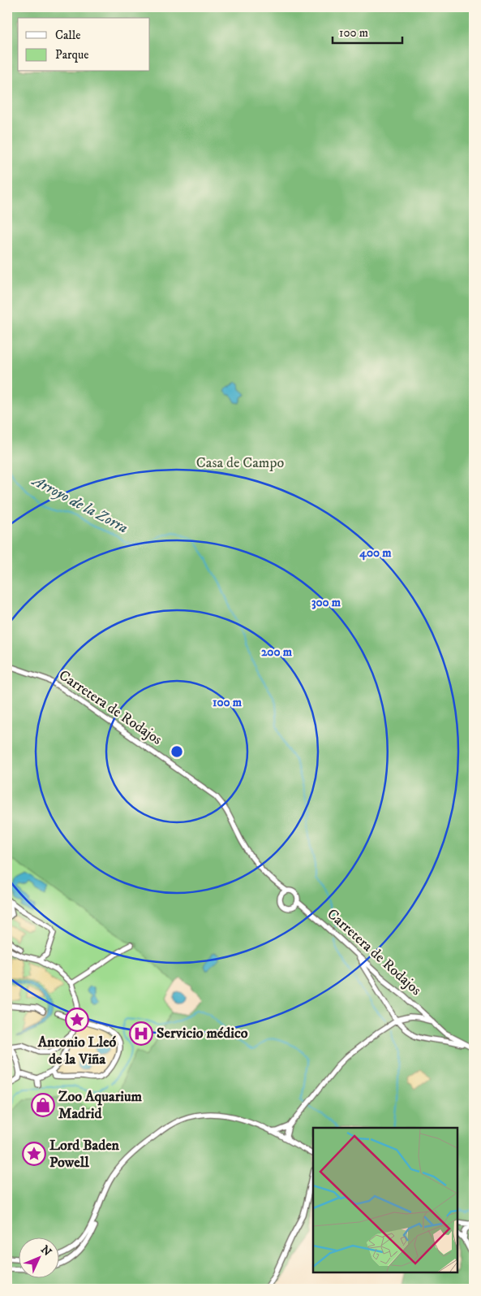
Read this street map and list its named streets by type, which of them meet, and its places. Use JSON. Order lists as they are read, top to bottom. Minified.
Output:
{"streets":{"street":["Carretera de Rodajos"]},"water":["Arroyo de la Zorra"],"parks":["Casa de Campo"],"places":{"place":["Antonio Lleó de la Viña","Lord Baden Powell"],"hospital":["Servicio médico"],"shop":["Zoo Aquarium Madrid"]},"legend":["Calle","Parque"],"scale_bar":"100 m","north":"top right","rings":["400 m","300 m","200 m","100 m"]}
